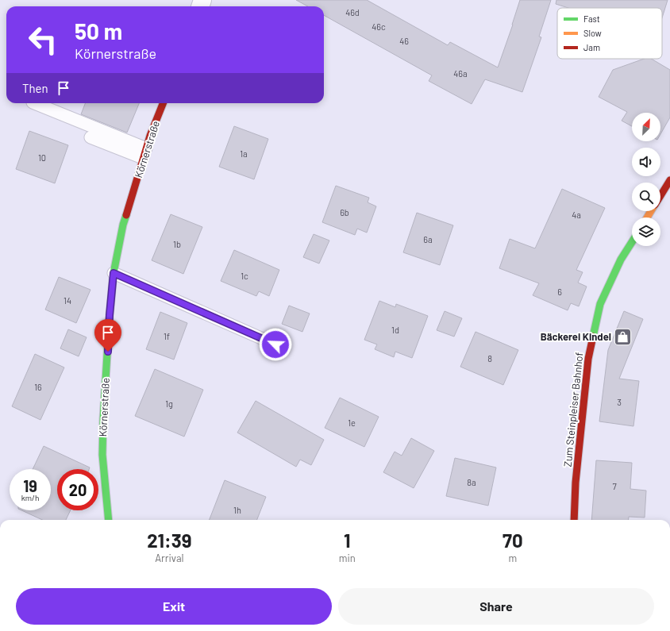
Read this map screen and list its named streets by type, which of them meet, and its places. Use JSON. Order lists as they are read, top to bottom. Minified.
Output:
{"streets":{"street":["Körnerstraße","Zum Steinpleiser Bahnhof"]},"places":{"shop":["Bäckerei Kindel"]},"house_numbers":["46d","46c","46","46a","1a","10","6b","4a","6a","1b","1c","6","14","1d","1f","8","16","3","1g","1e","8a","7","1h"],"legend":["Fast","Slow","Jam"],"north":"top right","page":{"turn":["50 m","Körnerstraße"],"then":"Then","speed":"19 km/h","limit":"20","eta":["21:39","Arrival","1","min","70","m"],"buttons":["Exit","Share"]}}
